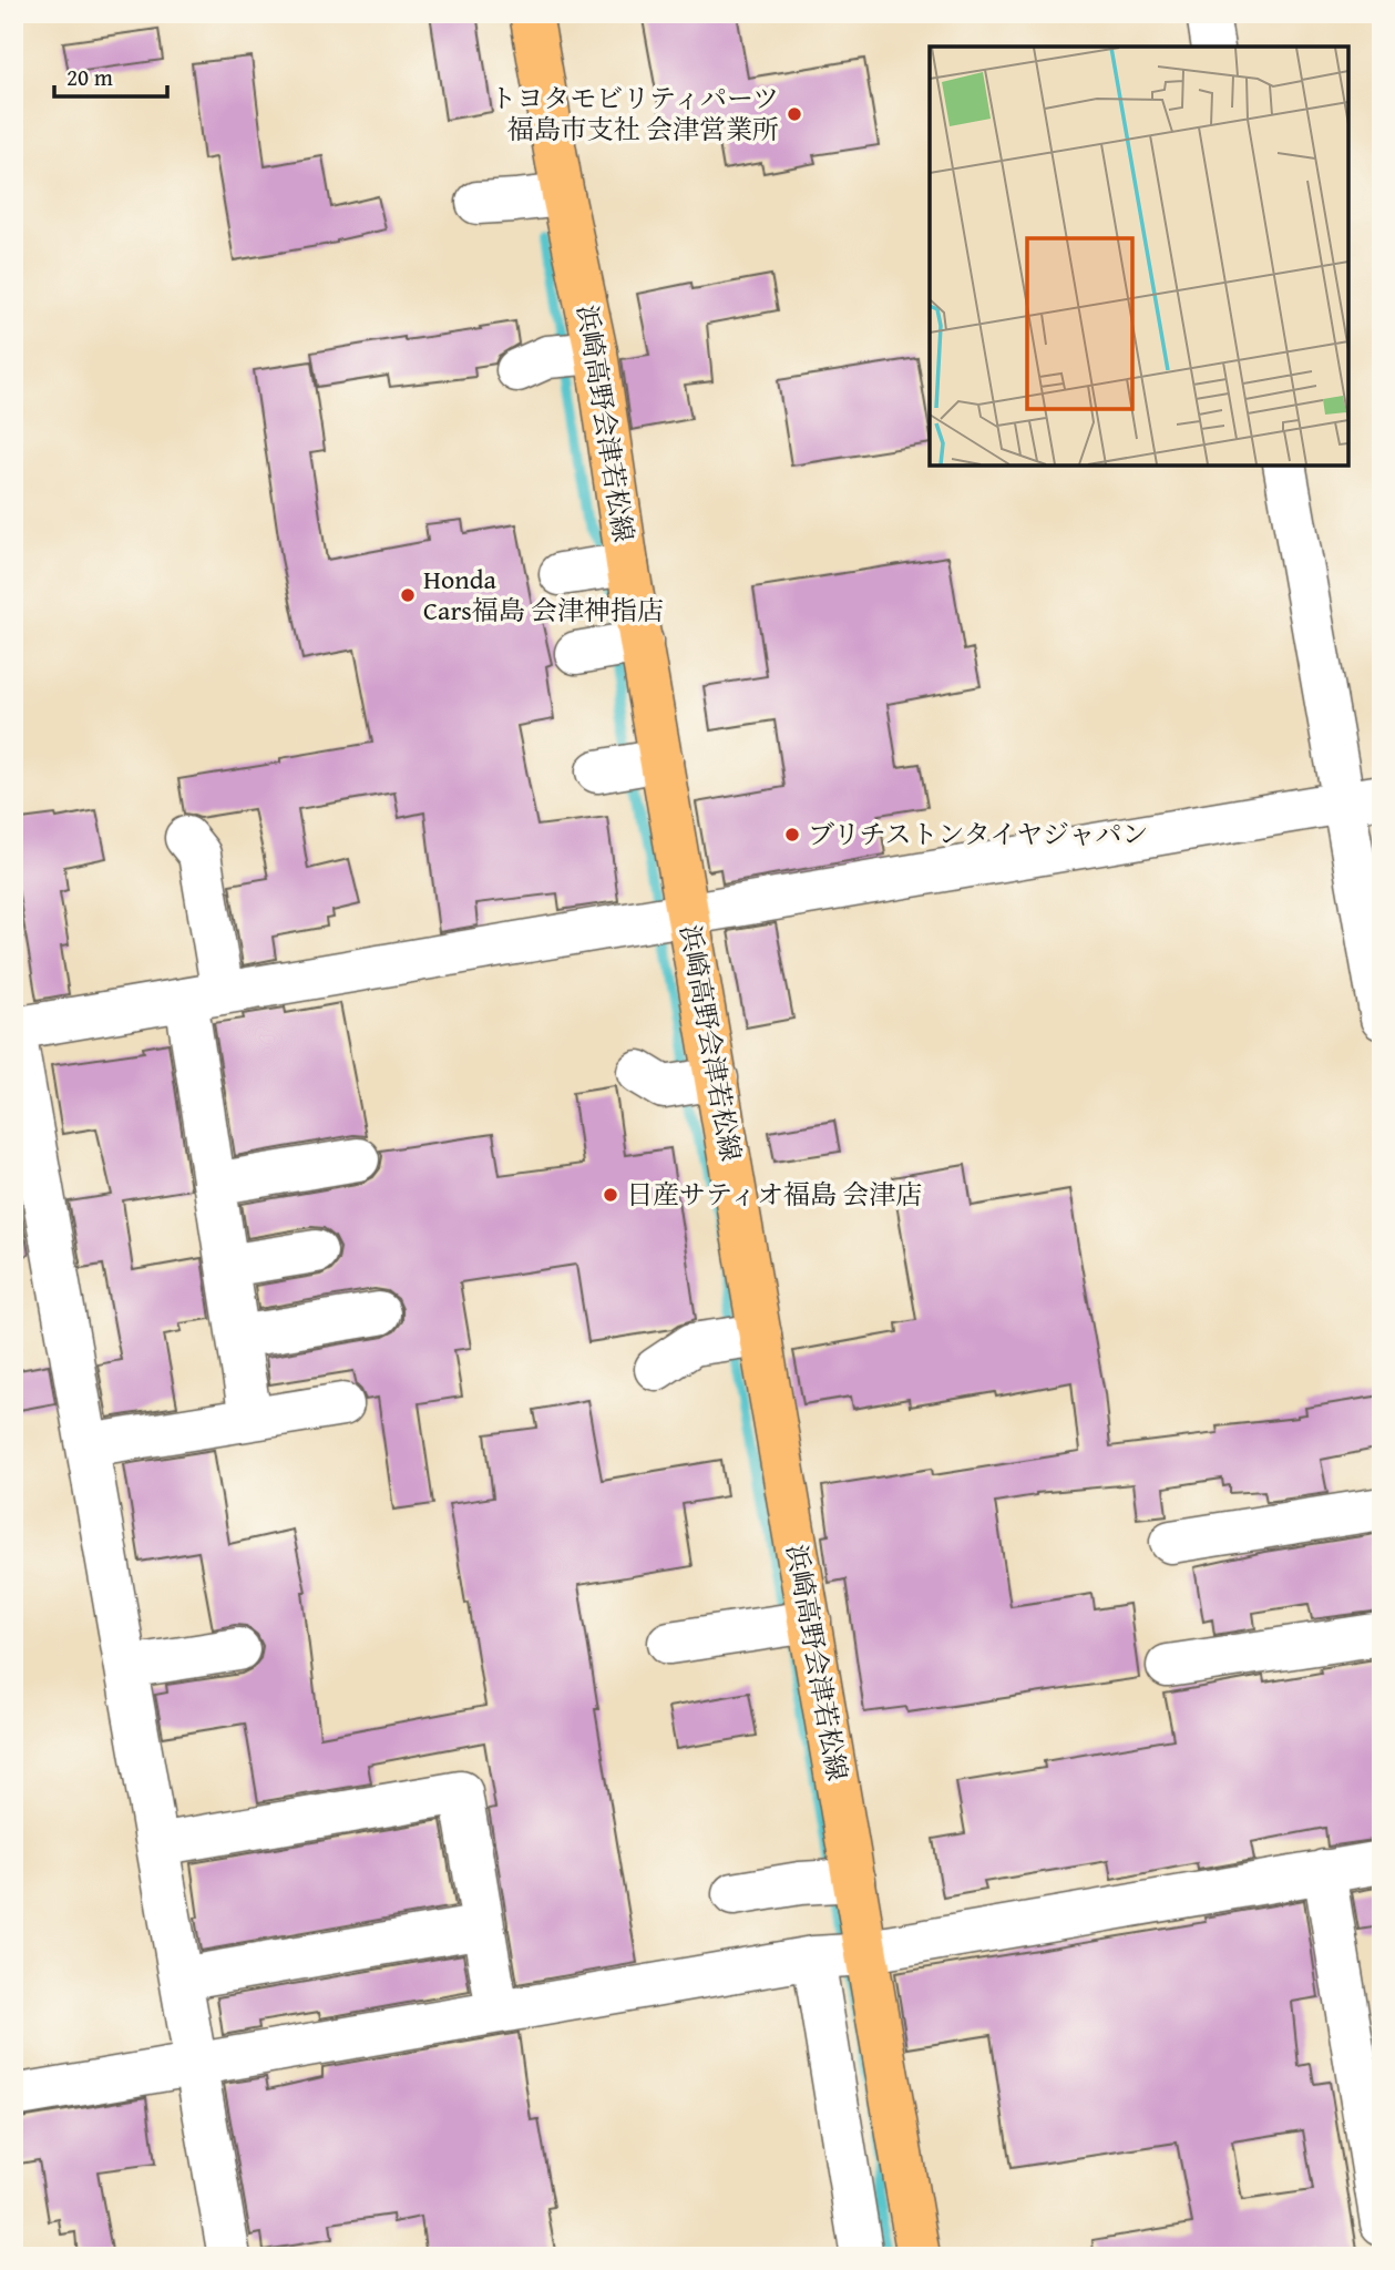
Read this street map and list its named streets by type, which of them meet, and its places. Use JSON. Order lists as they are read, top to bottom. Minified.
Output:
{"streets":{"main road":["浜崎高野会津若松線"]},"places":["トヨタモビリティパーツ 福島市支社 会津営業所","Honda Cars福島 会津神指店","ブリチストンタイヤジャパン","日産サティオ福島 会津店"],"scale_bar":"20 m"}
